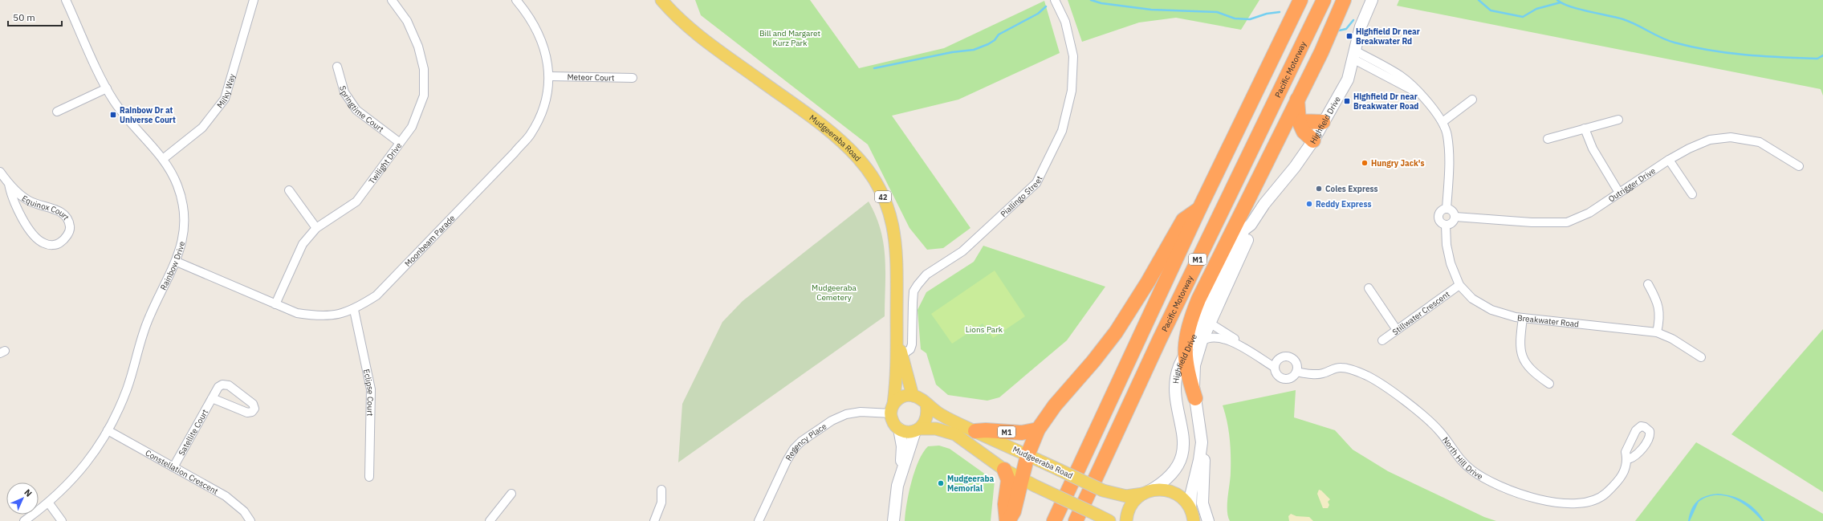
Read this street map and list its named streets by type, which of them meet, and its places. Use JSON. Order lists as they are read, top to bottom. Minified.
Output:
{"streets":{"highway":["Pacific Motorway","M1"],"main road":["Mudgeeraba Road","42"],"street":["Meteor Court","Milky Way","Springtime Court","Highfield Drive","Twilight Drive","Outrigger Drive","Piallingo Street","Equinox Court","Moonbeam Parade","Rainbow Drive","Stillwater Crescent","Breakwater Road","Eclipse Court","Satellite Court","Regency Place","North Hill Drive","Constellation Crescent"]},"crossings":[["Meteor Court","Moonbeam Parade"],["Milky Way","Rainbow Drive"],["Springtime Court","Twilight Drive"],["Highfield Drive","Mudgeeraba Road"],["Highfield Drive","M1"],["Highfield Drive","Breakwater Road"],["Mudgeeraba Road","Piallingo Street"],["Mudgeeraba Road","M1"],["Mudgeeraba Road","Regency Place"],["Twilight Drive","Moonbeam Parade"],["Outrigger Drive","Breakwater Road"],["Moonbeam Parade","Rainbow Drive"],["Moonbeam Parade","Eclipse Court"],["Rainbow Drive","Constellation Crescent"],["Stillwater Crescent","Breakwater Road"],["Satellite Court","Constellation Crescent"]],"parks":["Bill and Margaret Kurz Park","Mudgeeraba Cemetery","Lions Park"],"places":{"transit":["Highfield Dr near Breakwater Rd","Highfield Dr near Breakwater Road","Rainbow Dr at Universe Court"],"other":["Hungry Jack's","Coles Express","Reddy Express","Mudgeeraba Memorial"]},"scale_bar":"50 m","north":"top right"}
